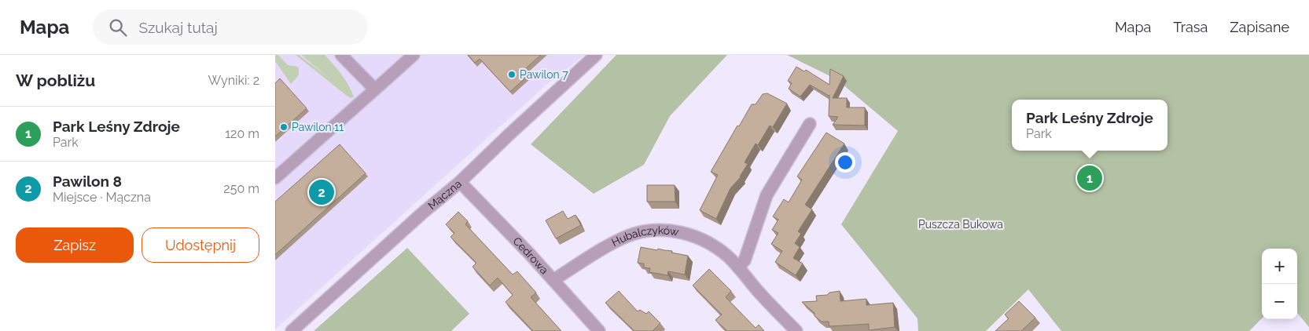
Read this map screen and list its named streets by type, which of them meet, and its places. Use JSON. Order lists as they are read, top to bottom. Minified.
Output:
{"streets":{"street":["Mączna","Hubalczyków","Cedrowa"]},"crossings":[["Mączna","Cedrowa"],["Hubalczyków","Cedrowa"]],"parks":["Puszcza Bukowa"],"places":["Pawilon 7","Pawilon 11"],"page":{"header":"Mapa","search":"Szukaj tutaj","nav":["Mapa","Trasa","Zapisane"],"heading":["W pobliżu","Wyniki: 2"],"popup":["Park Leśny Zdroje","Park"],"list":[{"mark":"1","name":"Park Leśny Zdroje","note":"Park","value":"120 m"},{"mark":"2","name":"Pawilon 8","note":"Miejsce · Mączna","value":"250 m"}],"pins":["1","2"],"buttons":["Zapisz","Udostępnij"],"map_buttons":["+","−"]}}
